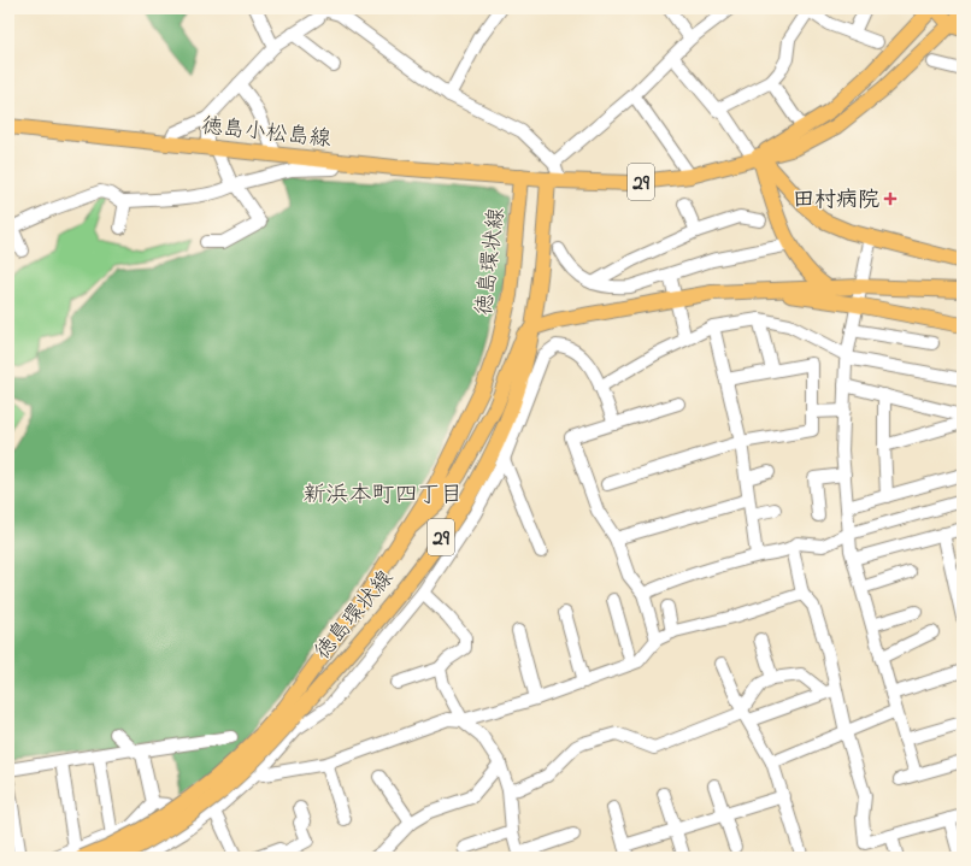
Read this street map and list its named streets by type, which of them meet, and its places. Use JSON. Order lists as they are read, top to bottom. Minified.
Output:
{"streets":{"main road":["徳島小松島線","29","徳島環状線"]},"crossings":[["徳島小松島線","29"],["徳島小松島線","徳島環状線"],["29","徳島環状線"]],"districts":["新浜本町四丁目"],"places":{"health":["田村病院"]}}
